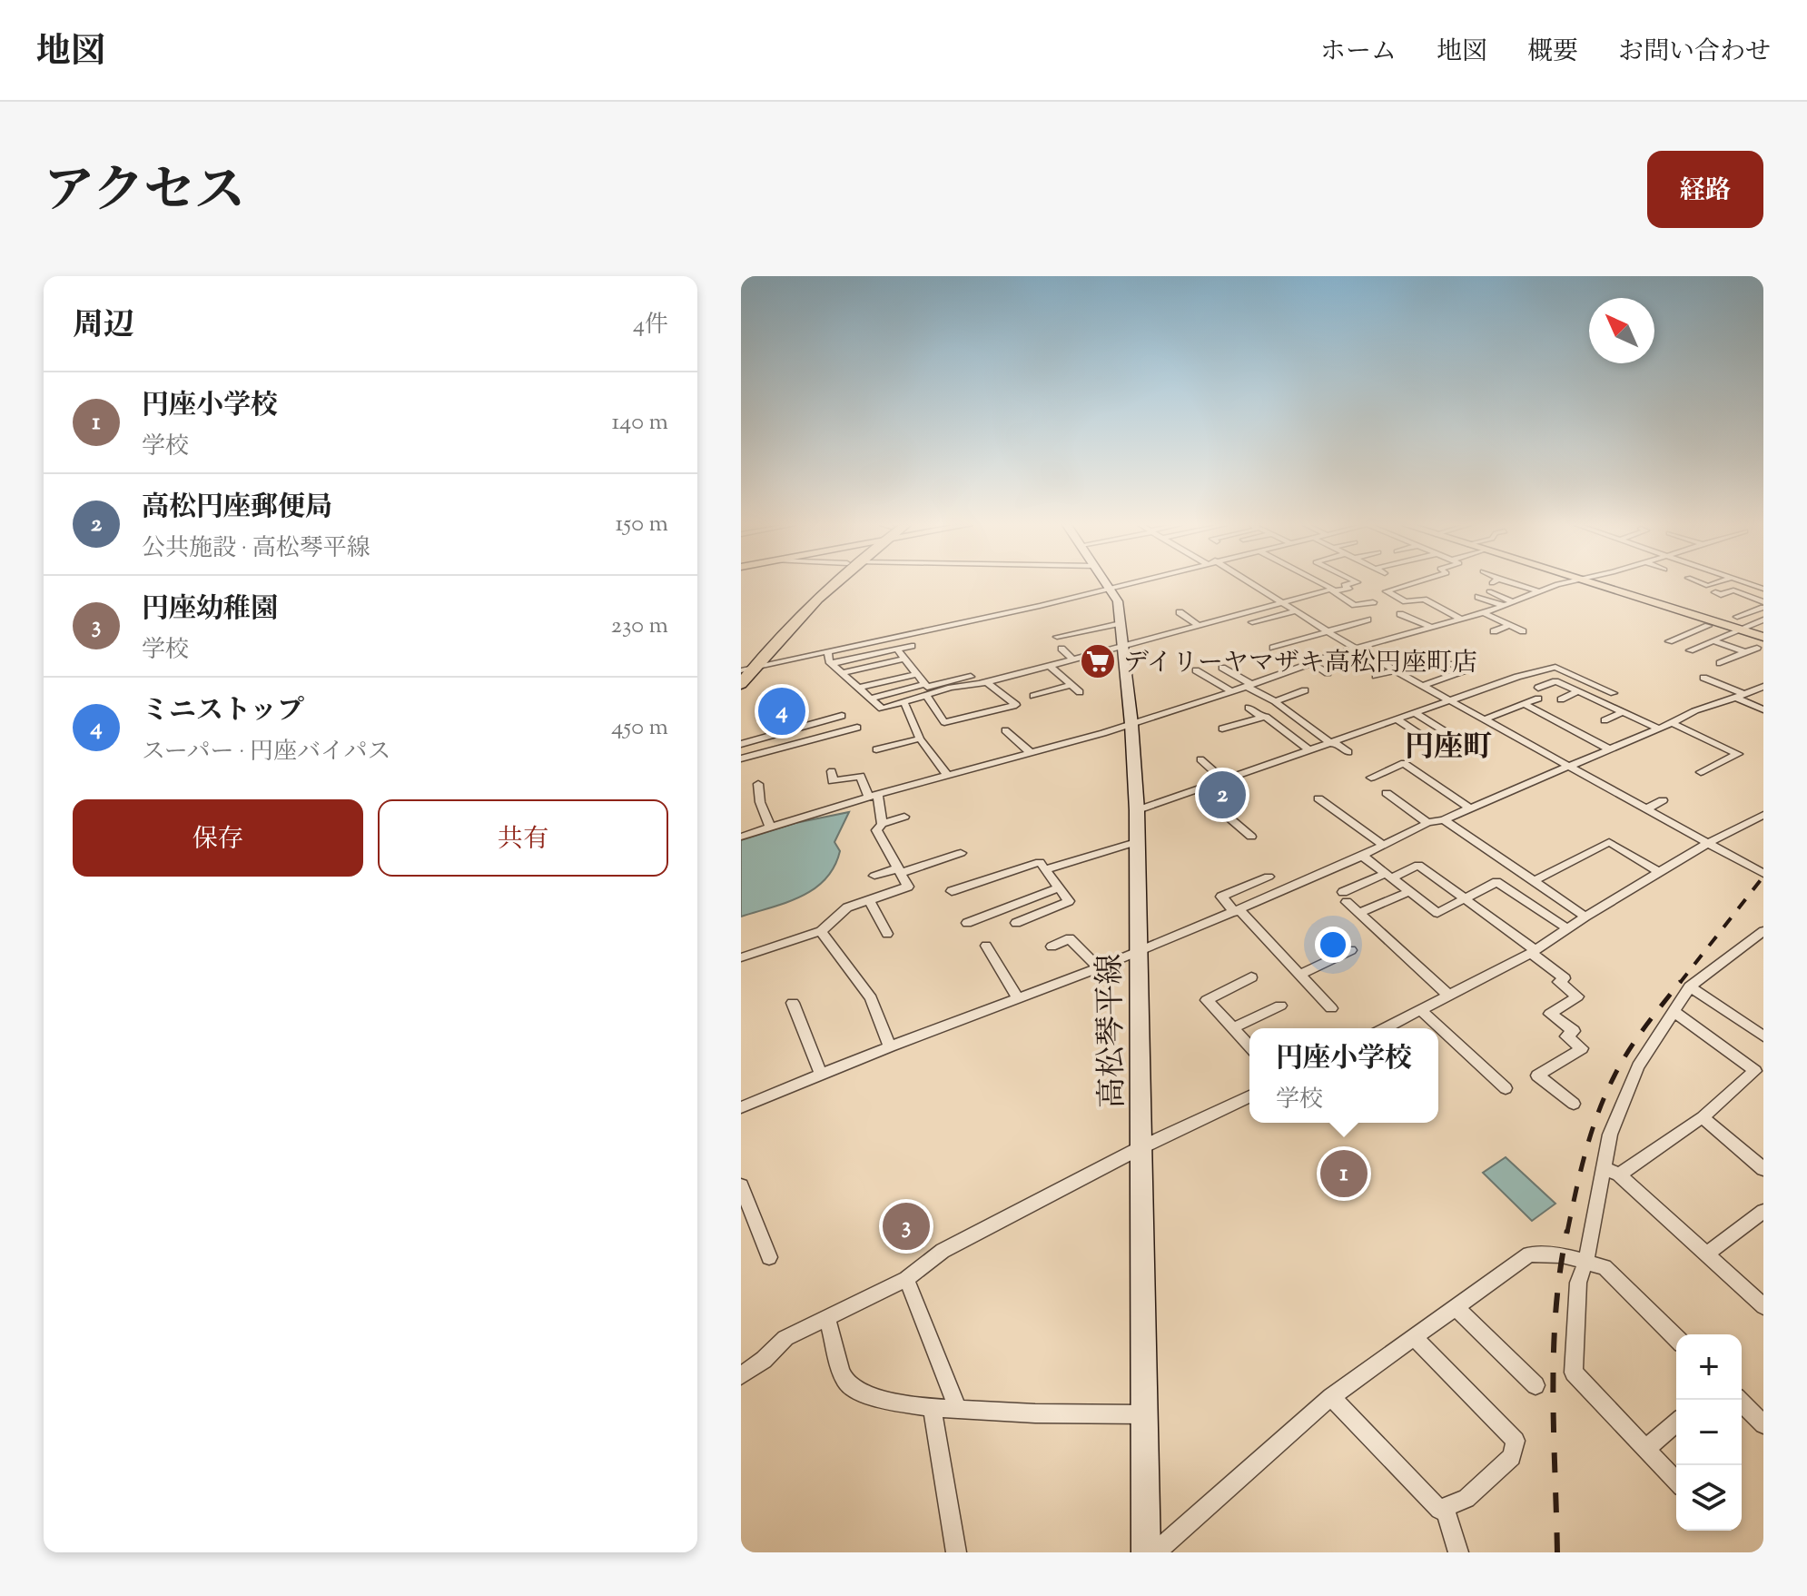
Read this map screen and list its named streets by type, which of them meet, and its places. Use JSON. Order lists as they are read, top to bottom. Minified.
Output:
{"streets":{"main road":["高松琴平線"]},"districts":["円座町"],"places":{"supermarket":["デイリーヤマザキ高松円座町店"]},"north":"top left","page":{"header":"地図","nav":["ホーム","地図","概要","お問い合わせ"],"title":"アクセス","buttons":["経路",["保存","共有"]],"heading":["周辺","4件"],"list":[{"mark":"1","name":"円座小学校","note":"学校","value":"140 m"},{"mark":"2","name":"高松円座郵便局","note":"公共施設 · 高松琴平線","value":"150 m"},{"mark":"3","name":"円座幼稚園","note":"学校","value":"230 m"},{"mark":"4","name":"ミニストップ","note":"スーパー · 円座バイパス","value":"450 m"}],"pins":["4","2","1","3"],"popup":["円座小学校","学校"],"map_buttons":["+","−"]}}
